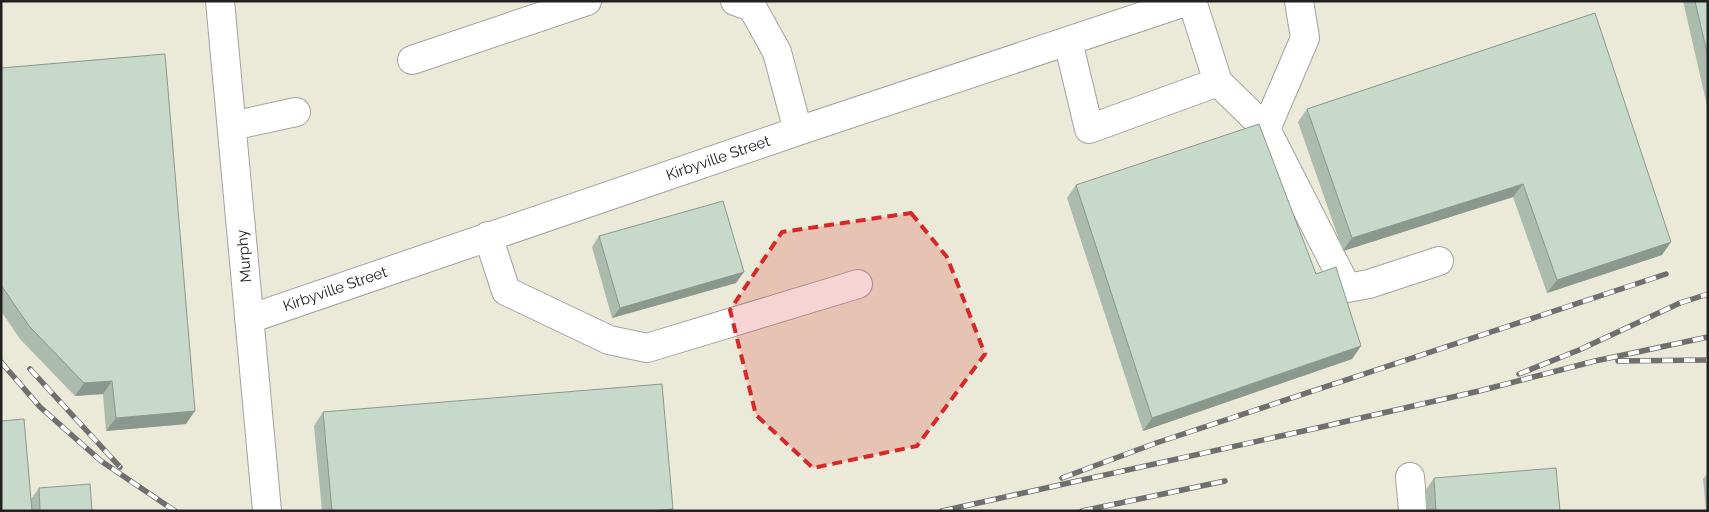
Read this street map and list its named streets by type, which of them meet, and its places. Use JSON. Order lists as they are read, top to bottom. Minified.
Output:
{"streets":{"street":["Kirbyville Street","Murphy"]},"crossings":[["Kirbyville Street","Murphy"]]}
